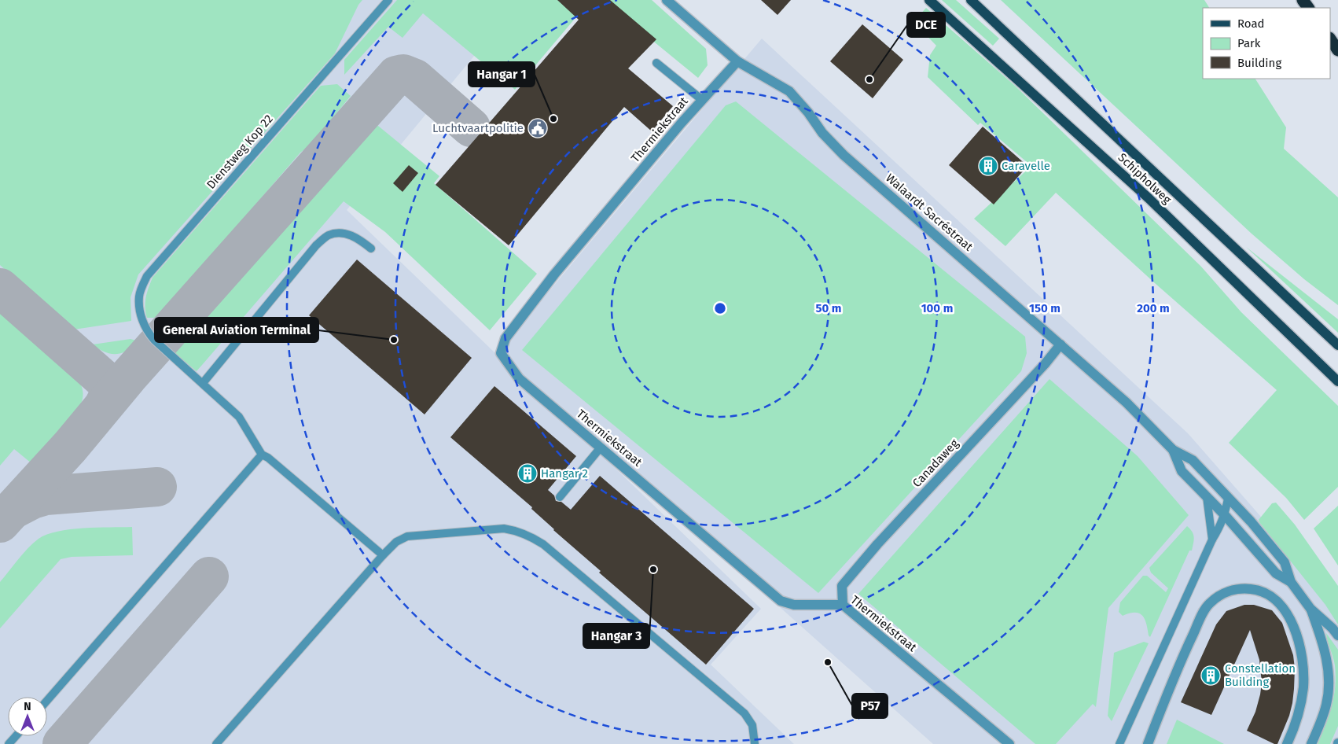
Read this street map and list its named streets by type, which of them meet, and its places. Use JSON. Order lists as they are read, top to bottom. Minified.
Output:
{"streets":{"main road":["Schipholweg"],"street":["Thermiekstraat","Walaardt Sacréstraat","Canadaweg"],"lane":["Dienstweg Kop 22"]},"crossings":[["Thermiekstraat","Walaardt Sacréstraat"],["Thermiekstraat","Canadaweg"],["Walaardt Sacréstraat","Canadaweg"]],"places":{"other":["DCE","Hangar 1","General Aviation Terminal","Hangar 3","P57"],"public building":["Luchtvaartpolitie"],"building":["Caravelle","Hangar 2","Constellation Building"]},"legend":["Road","Park","Building"],"north":"top","rings":["50 m","100 m","150 m","200 m"]}
